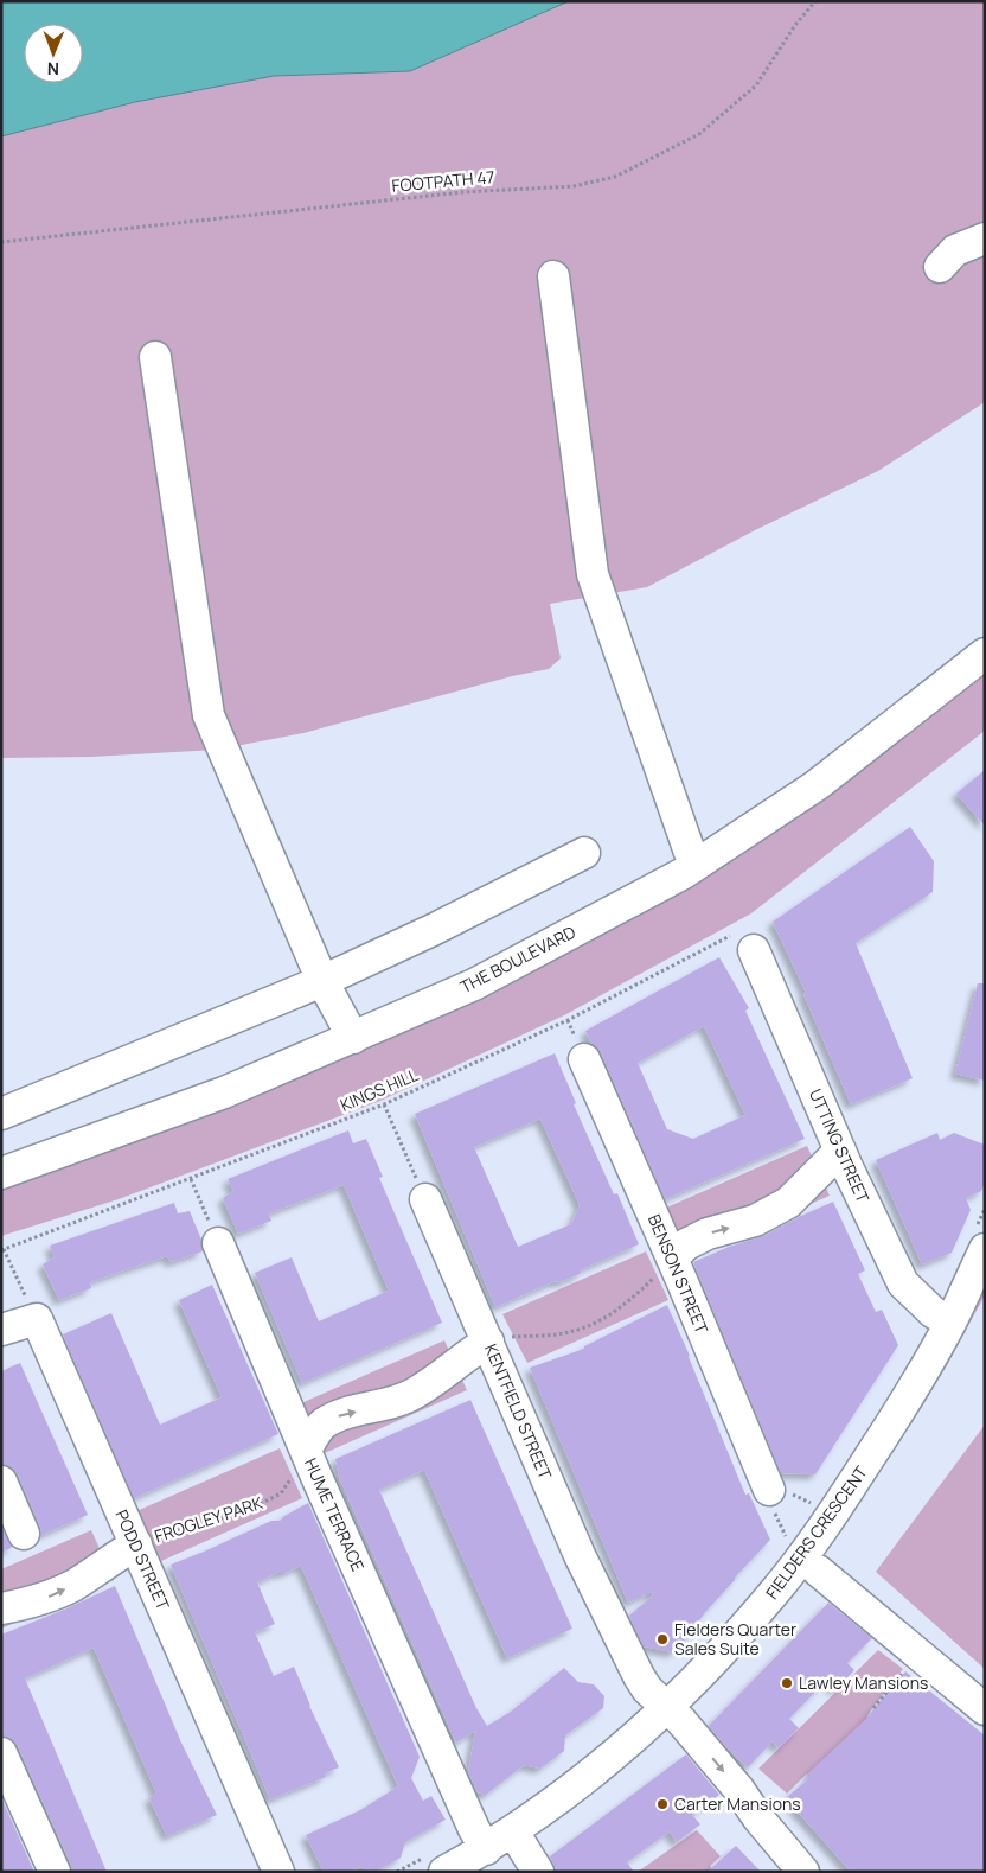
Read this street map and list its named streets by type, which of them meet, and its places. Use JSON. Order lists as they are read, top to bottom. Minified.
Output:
{"streets":{"street":["THE BOULEVARD","UTTING STREET","BENSON STREET","KENTFIELD STREET","HUME TERRACE","FROGLEY PARK","FIELDERS CRESCENT","PODD STREET"],"path":["FOOTPATH 47","KINGS HILL"]},"crossings":[["KINGS HILL","UTTING STREET"],["UTTING STREET","FIELDERS CRESCENT"],["KENTFIELD STREET","FIELDERS CRESCENT"],["HUME TERRACE","FROGLEY PARK"],["HUME TERRACE","FIELDERS CRESCENT"],["FROGLEY PARK","PODD STREET"]],"one_way":["FROGLEY PARK"],"places":["Fielders Quarter Sales Suite","Lawley Mansions","Carter Mansions"],"north":"bottom"}
